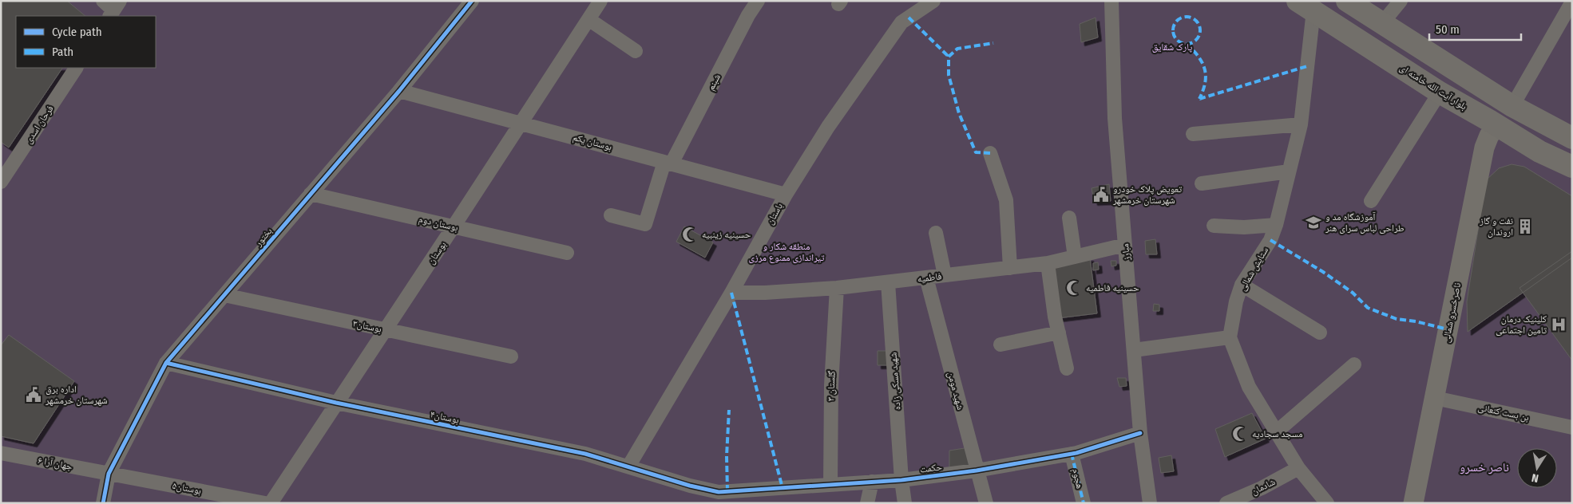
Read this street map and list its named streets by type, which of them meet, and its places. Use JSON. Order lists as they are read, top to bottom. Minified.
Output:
{"streets":{"main road":["بلوار آیت الله خامنه ای"],"street":["شبنم","فرحان اسدی","بوستان یکم","باستان","بوستان دوم","بختور","مبارز","بوستان","ستایش شمالی","فاطمیه","ناصرخسرو شمالی","بوستان۳","شهید مسکی زاده","گلستان ۳","شهید مومن","بن بست کنعانی","بوستان۴","جهان آرا ۶","حکمت","هجوم","شادمان","بوستان۵"]},"crossings":[["شبنم","بوستان یکم"],["بلوار آیت الله خامنه ای","ستایش شمالی"],["بلوار آیت الله خامنه ای","ناصرخسرو شمالی"],["بوستان یکم","باستان"],["بوستان یکم","بختور"],["بوستان یکم","بوستان"],["باستان","فاطمیه"],["باستان","بوستان۴"],["بوستان دوم","بختور"],["بوستان دوم","بوستان"],["بختور","بوستان۳"],["بختور","بوستان۴"],["بختور","جهان آرا ۶"],["بختور","بوستان۵"],["مبارز","فاطمیه"],["مبارز","حکمت"],["بوستان","بوستان۳"],["بوستان","بوستان۴"],["فاطمیه","شهید مسکی زاده"],["فاطمیه","گلستان ۳"],["فاطمیه","شهید مومن"],["ناصرخسرو شمالی","بن بست کنعانی"],["شهید مسکی زاده","حکمت"],["گلستان ۳","حکمت"],["شهید مومن","حکمت"],["بوستان۴","حکمت"],["جهان آرا ۶","بوستان۵"],["حکمت","هجوم"]],"districts":["ناصر خسرو"],"parks":["پارک شقایق","منطقه شکار و تیراندازی ممنوع مرزی"],"places":{"public building":["تعویض پلاک خودرو شهرستان خرمشهر","اداره برق شهرستان خرمشهر"],"school or university":["آموزشگاه مد و طراحی لباس سرای هنر"],"building":["نفت و گاز اروندان"],"mosque":["حسینیه زینبیه","حسینیه فاطمیه","مسجد سجادیه"],"hospital":["کلینیک درمان تامین اجتماعی"]},"legend":["Cycle path","Path"],"scale_bar":"50 m","north":"bottom"}
